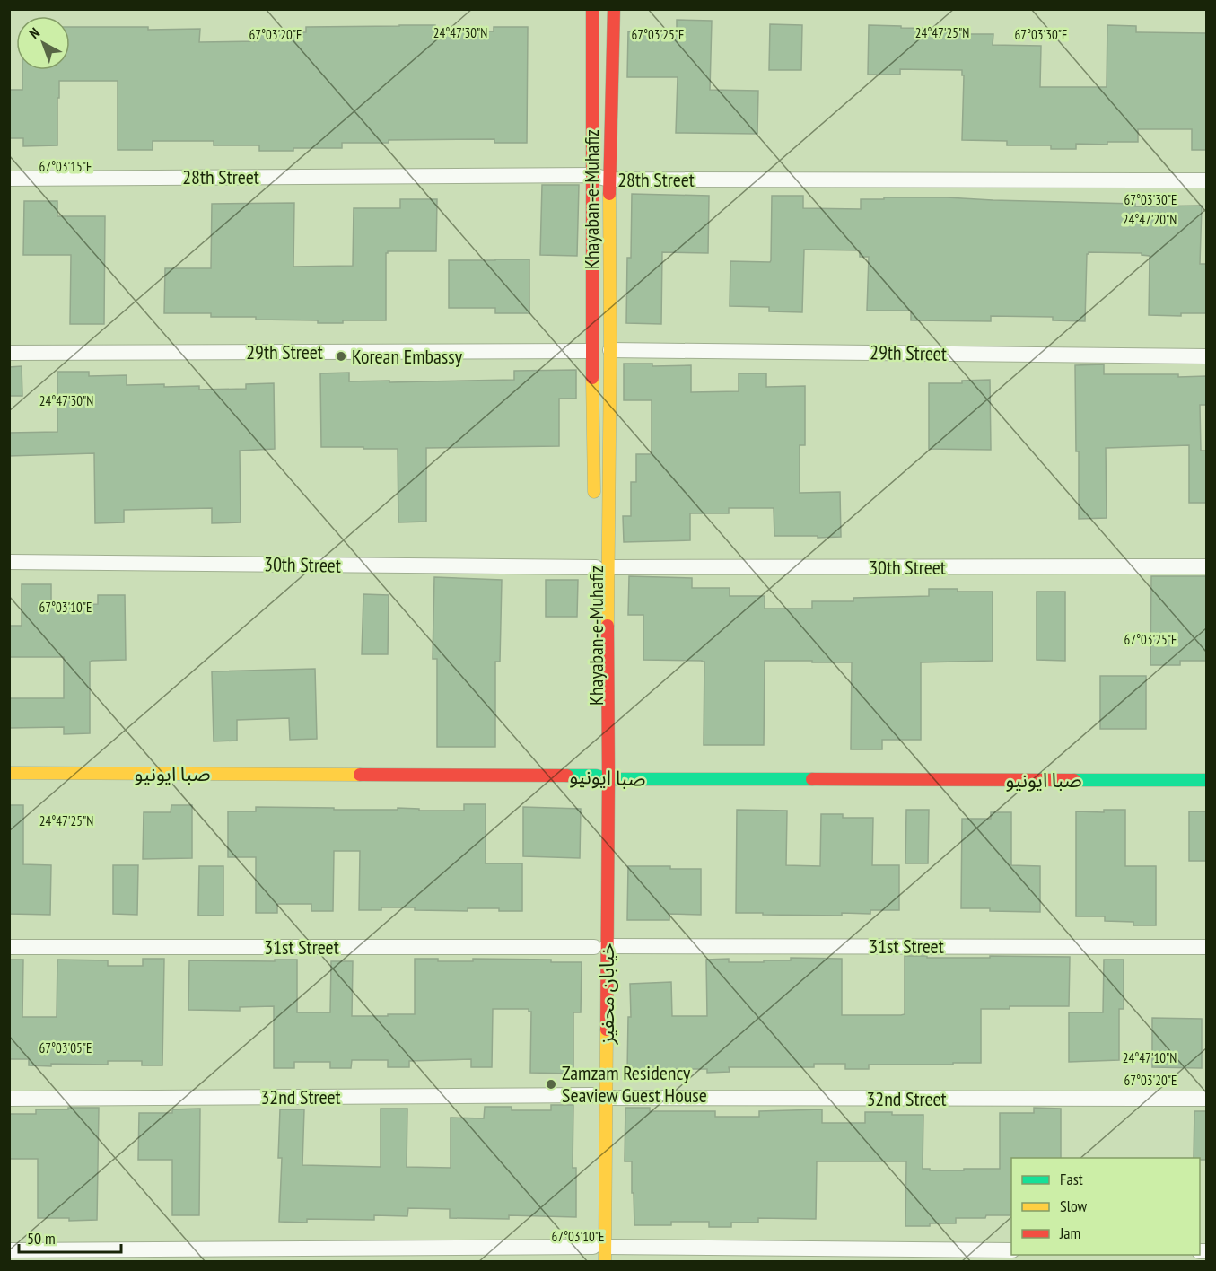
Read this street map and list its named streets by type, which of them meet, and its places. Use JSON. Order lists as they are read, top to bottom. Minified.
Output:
{"streets":{"main road":["Khayaban-e-Muhafiz","صبا ایونیو","خیابان محفیز"],"street":["28th Street","29th Street","30th Street","31st Street","32nd Street"]},"crossings":[["28th Street","Khayaban-e-Muhafiz"],["Khayaban-e-Muhafiz","29th Street"],["Khayaban-e-Muhafiz","30th Street"],["Khayaban-e-Muhafiz","صبا ایونیو"],["Khayaban-e-Muhafiz","خیابان محفیز"],["صبا ایونیو","خیابان محفیز"],["31st Street","خیابان محفیز"],["خیابان محفیز","32nd Street"]],"places":["Korean Embassy","Zamzam Residency Seaview Guest House"],"legend":["Fast","Slow","Jam"],"scale_bar":"50 m","north":"top left","coordinates":["24°47'30\"N","24°47'25\"N","67°03'30\"E","67°03'20\"E","67°03'25\"E","67°03'15\"E","24°47'20\"N","67°03'10\"E","67°03'05\"E","24°47'10\"N"]}
